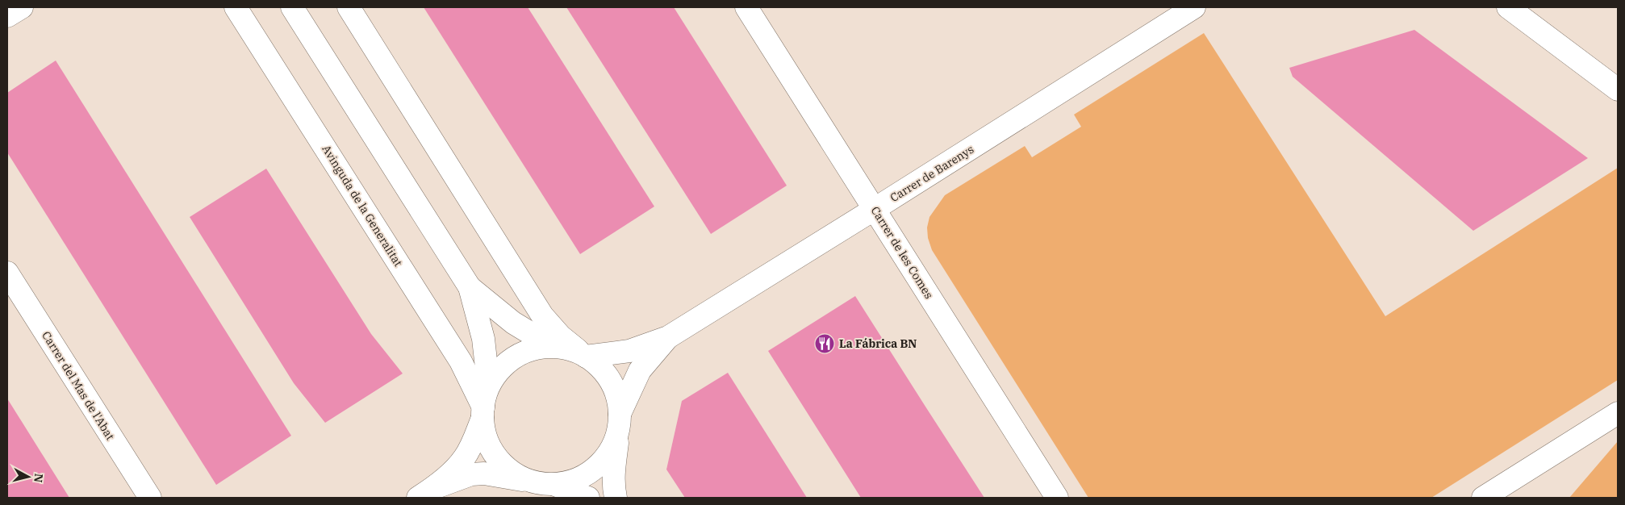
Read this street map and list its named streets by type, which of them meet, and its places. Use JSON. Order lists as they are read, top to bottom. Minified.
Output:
{"streets":{"street":["Carrer de Barenys","Avinguda de la Generalitat","Carrer de les Comes","Carrer del Mas de l'Abat"]},"crossings":[["Carrer de Barenys","Avinguda de la Generalitat"],["Carrer de Barenys","Carrer de les Comes"]],"places":{"restaurant":["La Fábrica BN"]},"north":"right"}
